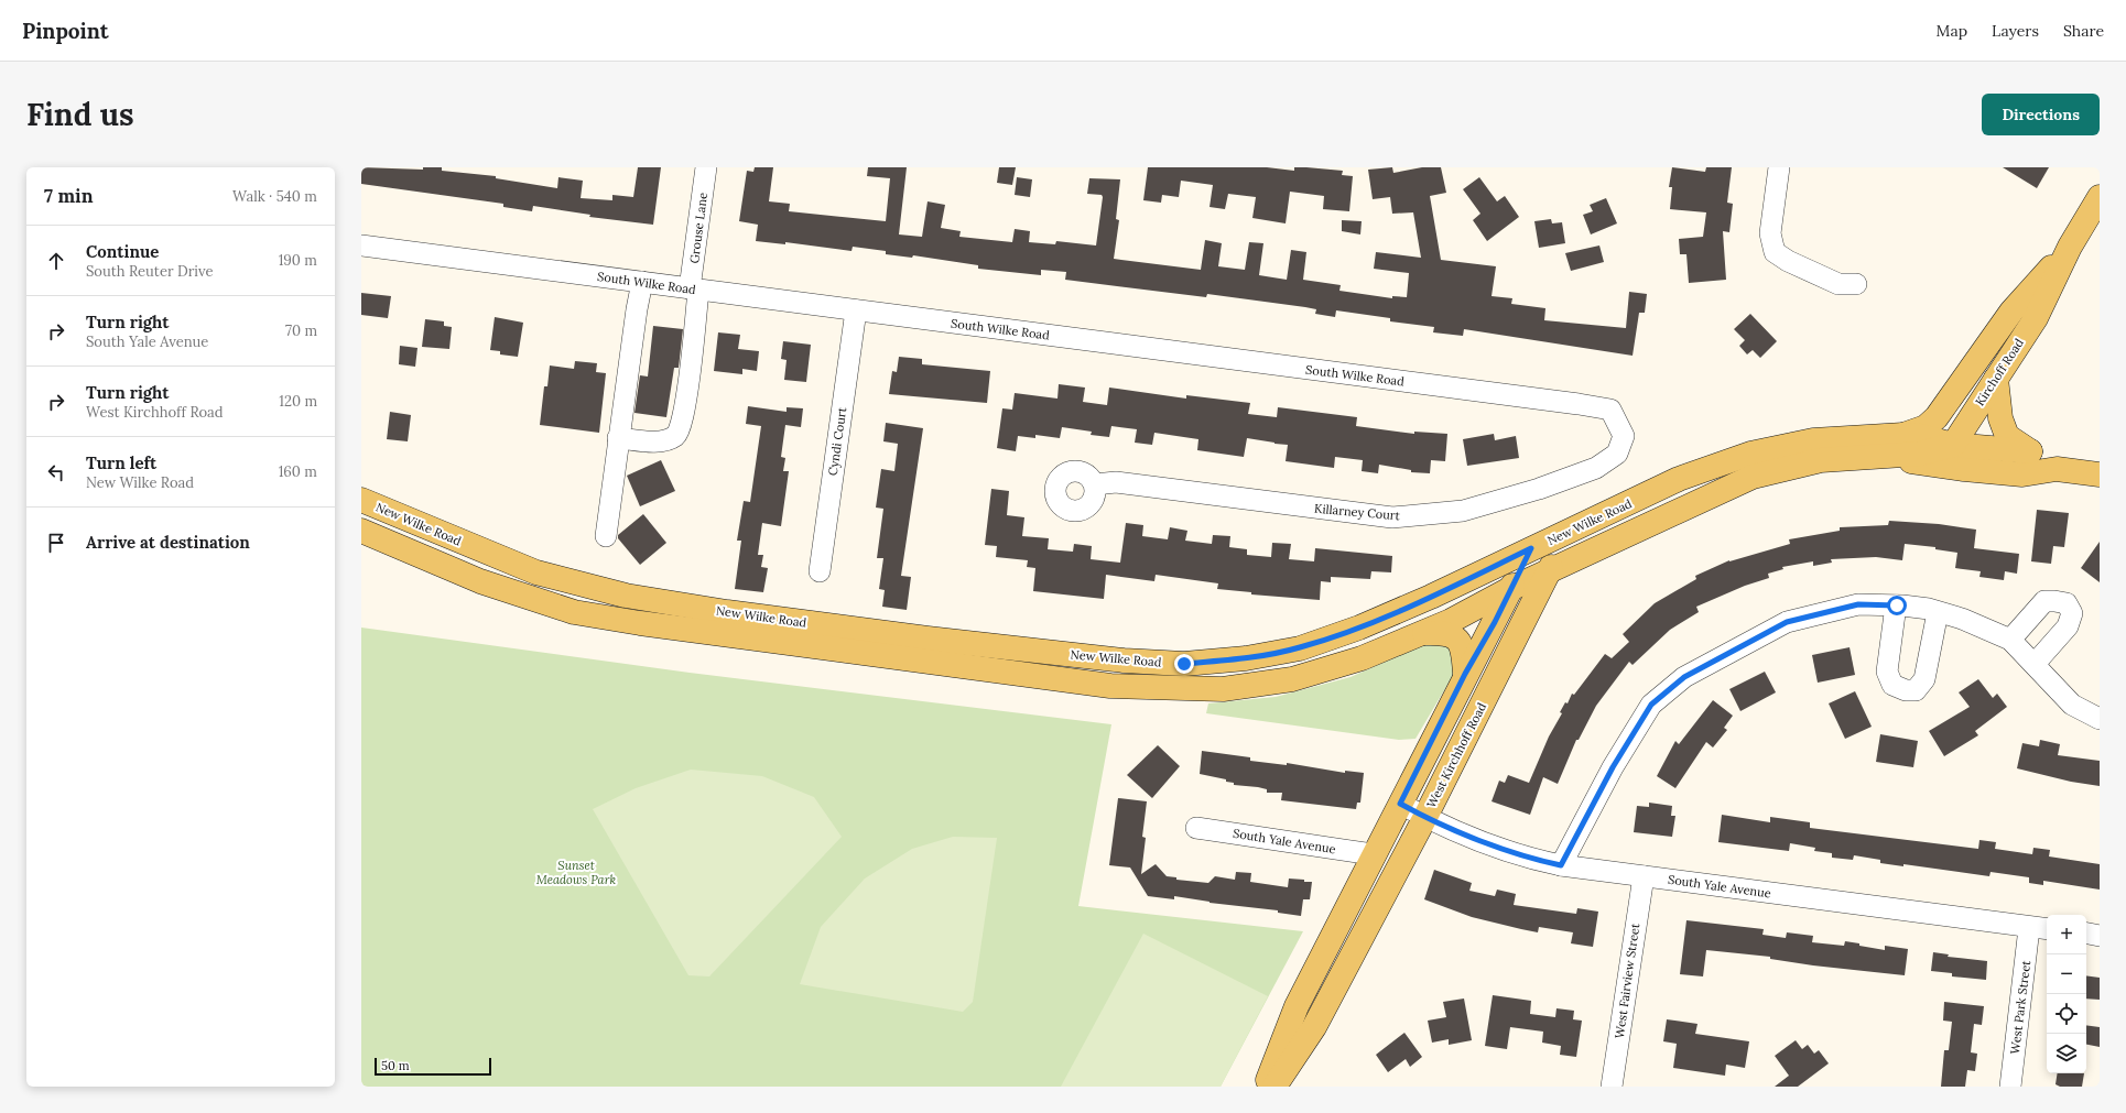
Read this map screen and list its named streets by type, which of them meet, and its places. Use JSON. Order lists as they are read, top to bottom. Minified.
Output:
{"streets":{"main road":["Kirchoff Road","New Wilke Road","West Kirchhoff Road"],"street":["Grouse Lane","South Wilke Road","Cyndi Court","Killarney Court","South Yale Avenue","West Fairview Street","West Park Street"]},"crossings":[["Grouse Lane","South Wilke Road"],["South Wilke Road","Cyndi Court"],["South Wilke Road","Killarney Court"],["Kirchoff Road","New Wilke Road"],["New Wilke Road","West Kirchhoff Road"],["West Kirchhoff Road","South Yale Avenue"],["South Yale Avenue","West Fairview Street"],["South Yale Avenue","West Park Street"]],"parks":["Sunset Meadows Park"],"scale_bar":"50 m","page":{"header":"Pinpoint","nav":["Map","Layers","Share"],"buttons":"Directions","title":"Find us","heading":["7 min","Walk · 540 m"],"list":[["Continue","South Reuter Drive","190 m"],["Turn right","South Yale Avenue","70 m"],["Turn right","West Kirchhoff Road","120 m"],["Turn left","New Wilke Road","160 m"],"Arrive at destination"],"map_buttons":["+","−"],"scale":"50 m"}}
